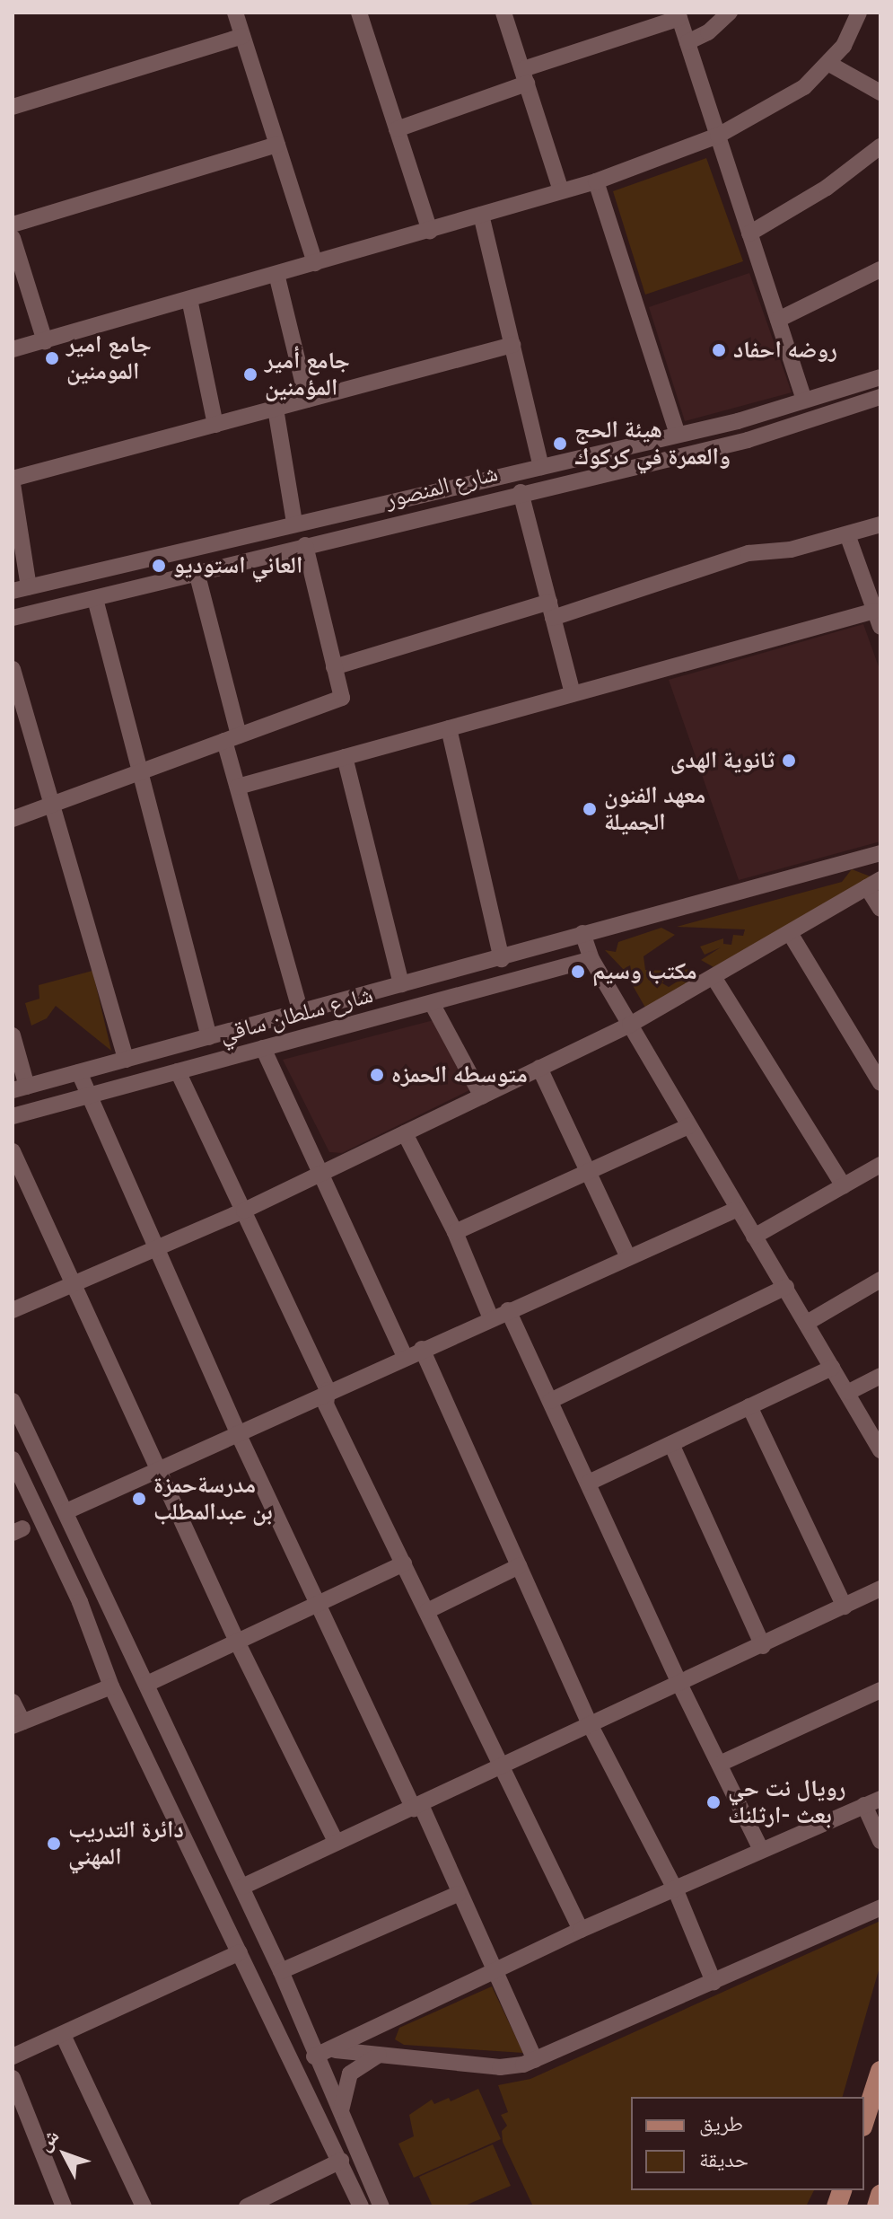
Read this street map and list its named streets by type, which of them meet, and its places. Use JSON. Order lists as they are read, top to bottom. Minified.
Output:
{"streets":{"street":["شارع المنصور","شارع سلطان ساقي"]},"places":["روضه احفاد","جامع امير المومنين","جامع أمير المؤمنين","هيئة الحج والعمرة في كركوك","العاني استوديو","ثانوية الهدى","معهد الفنون الجميلة","مكتب وسيم","متوسطه الحمزه","مدرسةحمزة بن عبدالمطلب","رويال نت حي بعث -ارثلنك","دائرة التدريب المهني"],"legend":["طريق","حديقة"],"north":"top left"}
